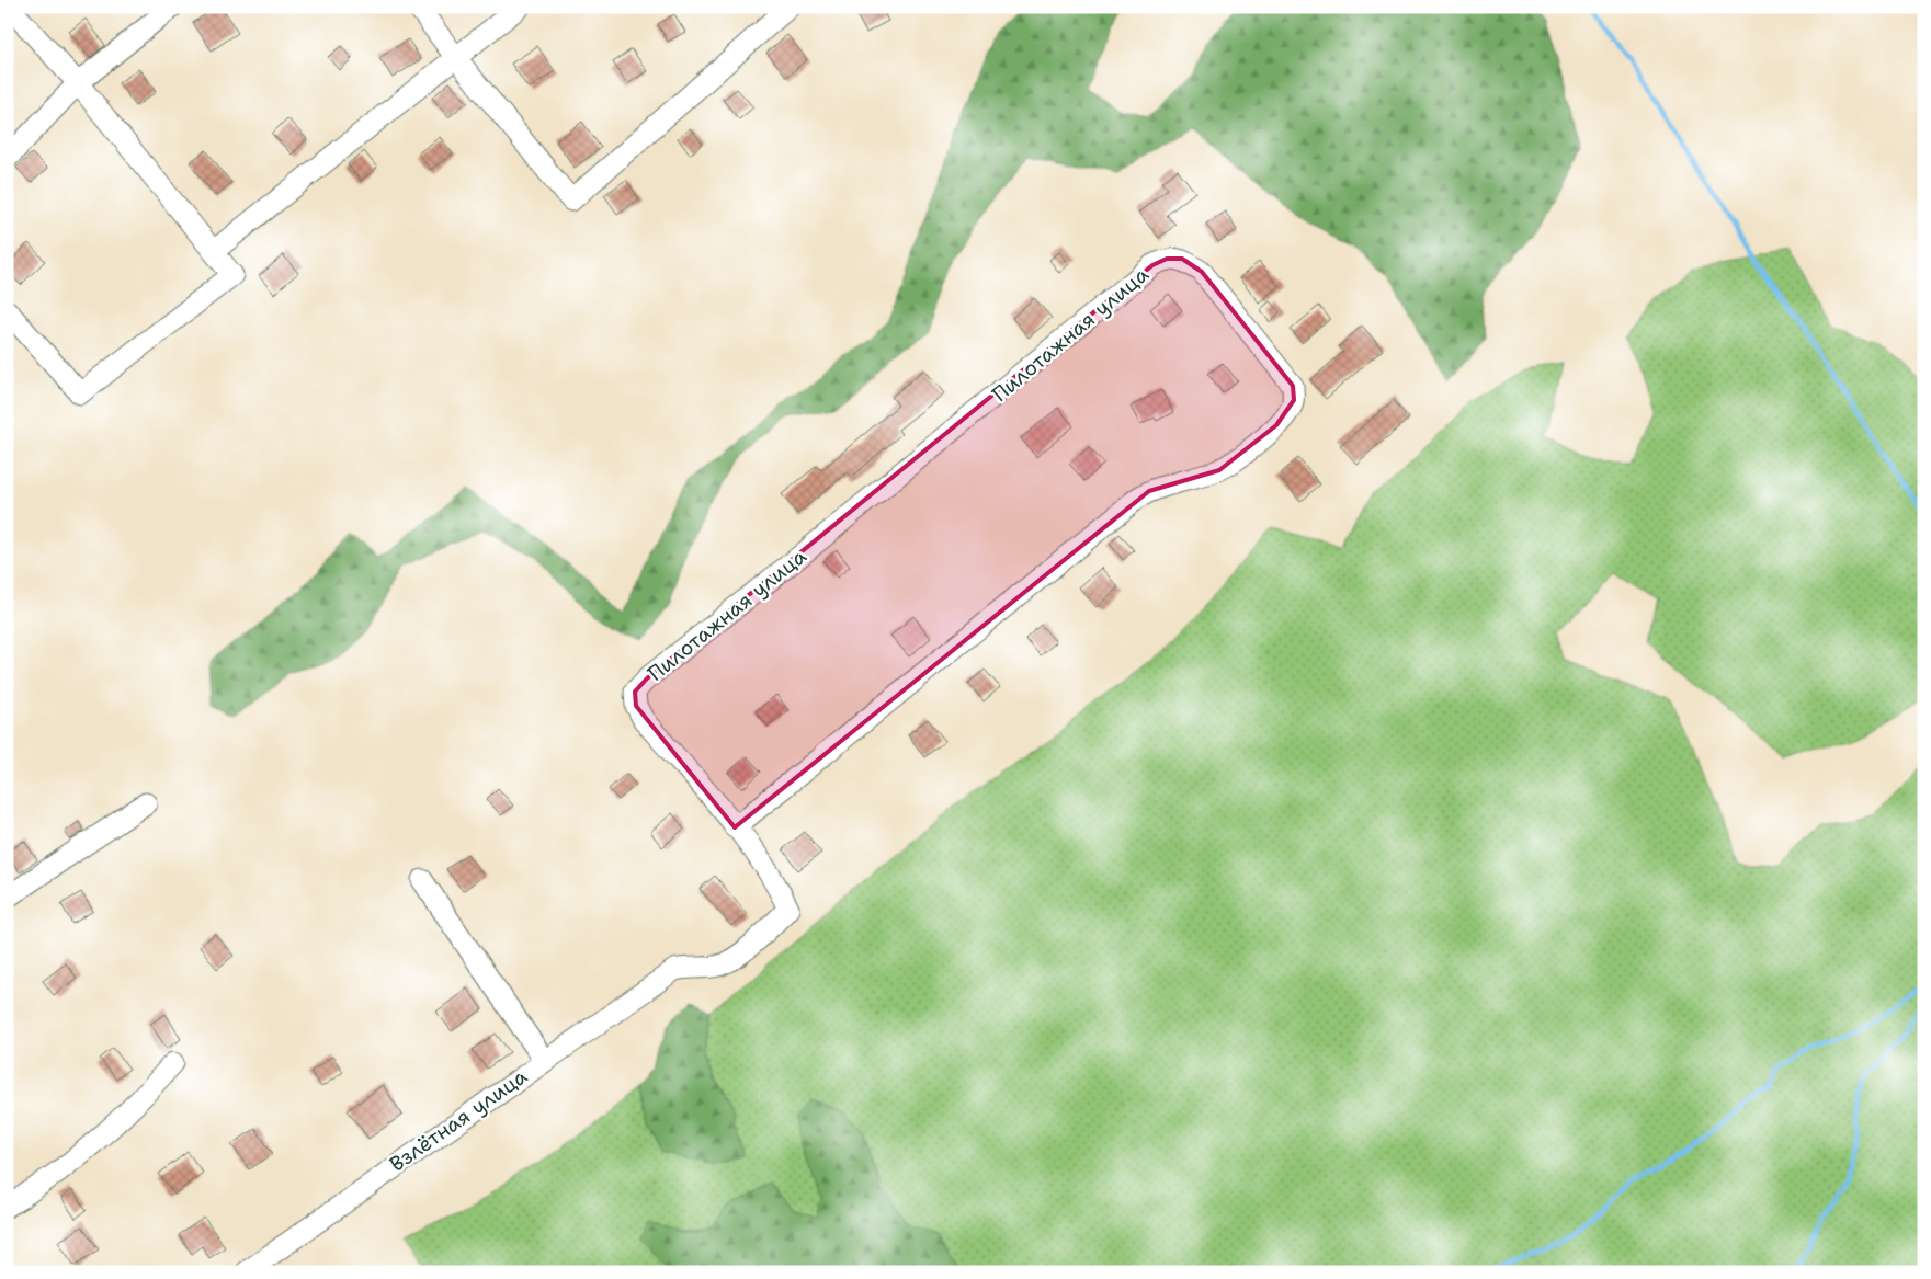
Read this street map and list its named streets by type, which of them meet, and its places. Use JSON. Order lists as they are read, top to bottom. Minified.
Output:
{"streets":{"street":["Пилотажная улица","Взлётная улица"]},"crossings":[["Пилотажная улица","Взлётная улица"]]}
